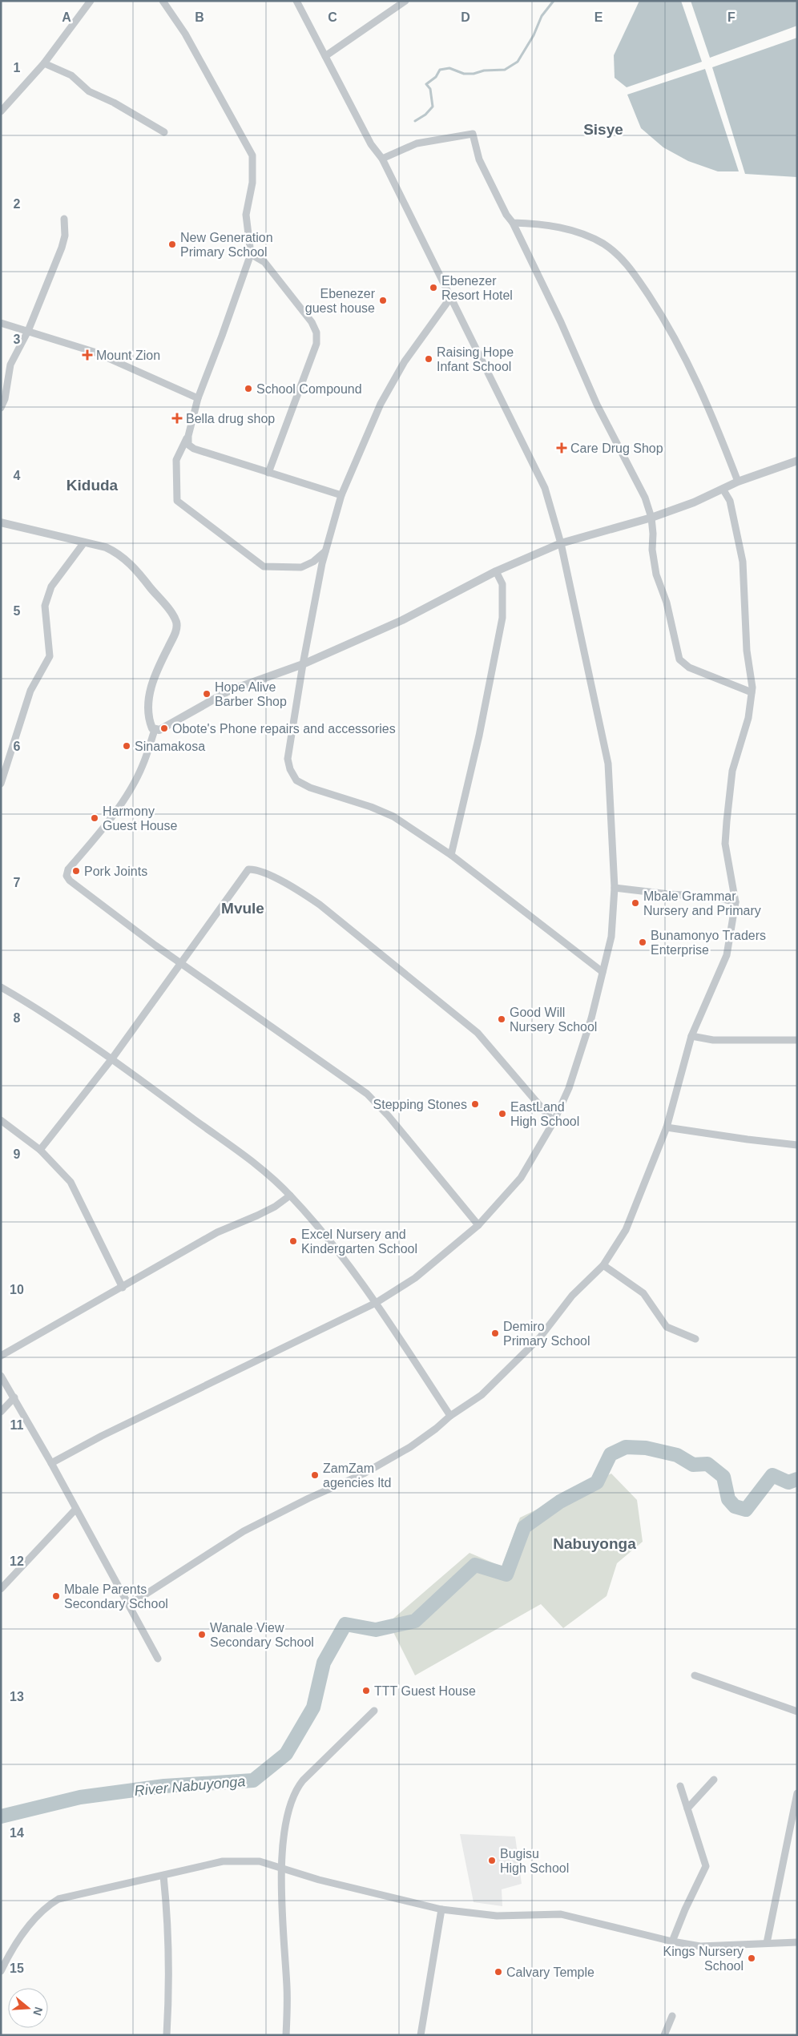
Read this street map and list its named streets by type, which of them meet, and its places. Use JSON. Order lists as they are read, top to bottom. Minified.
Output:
{"districts":["Sisye","Kiduda","Mvule","Nabuyonga"],"water":["River Nabuyonga"],"places":{"other":["New Generation Primary School","Ebenezer Resort Hotel","Ebenezer guest house","Raising Hope Infant School","School Compound","Hope Alive Barber Shop","Obote's Phone repairs and accessories","Sinamakosa","Harmony Guest House","Pork Joints","Mbale Grammar Nursery and Primary","Bunamonyo Traders Enterprise","Good Will Nursery School","Stepping Stones","EastLand High School","Excel Nursery and Kindergarten School","Demiro Primary School","ZamZam agencies ltd","Mbale Parents Secondary School","Wanale View Secondary School","TTT Guest House","Bugisu High School","Kings Nursery School","Calvary Temple"],"health":["Mount Zion","Bella drug shop","Care Drug Shop"]},"north":"right","grid":{"columns":["A","B","C","D","E","F"],"rows":["1","2","3","4","5","6","7","8","9","10","11","12","13","14","15"]}}
